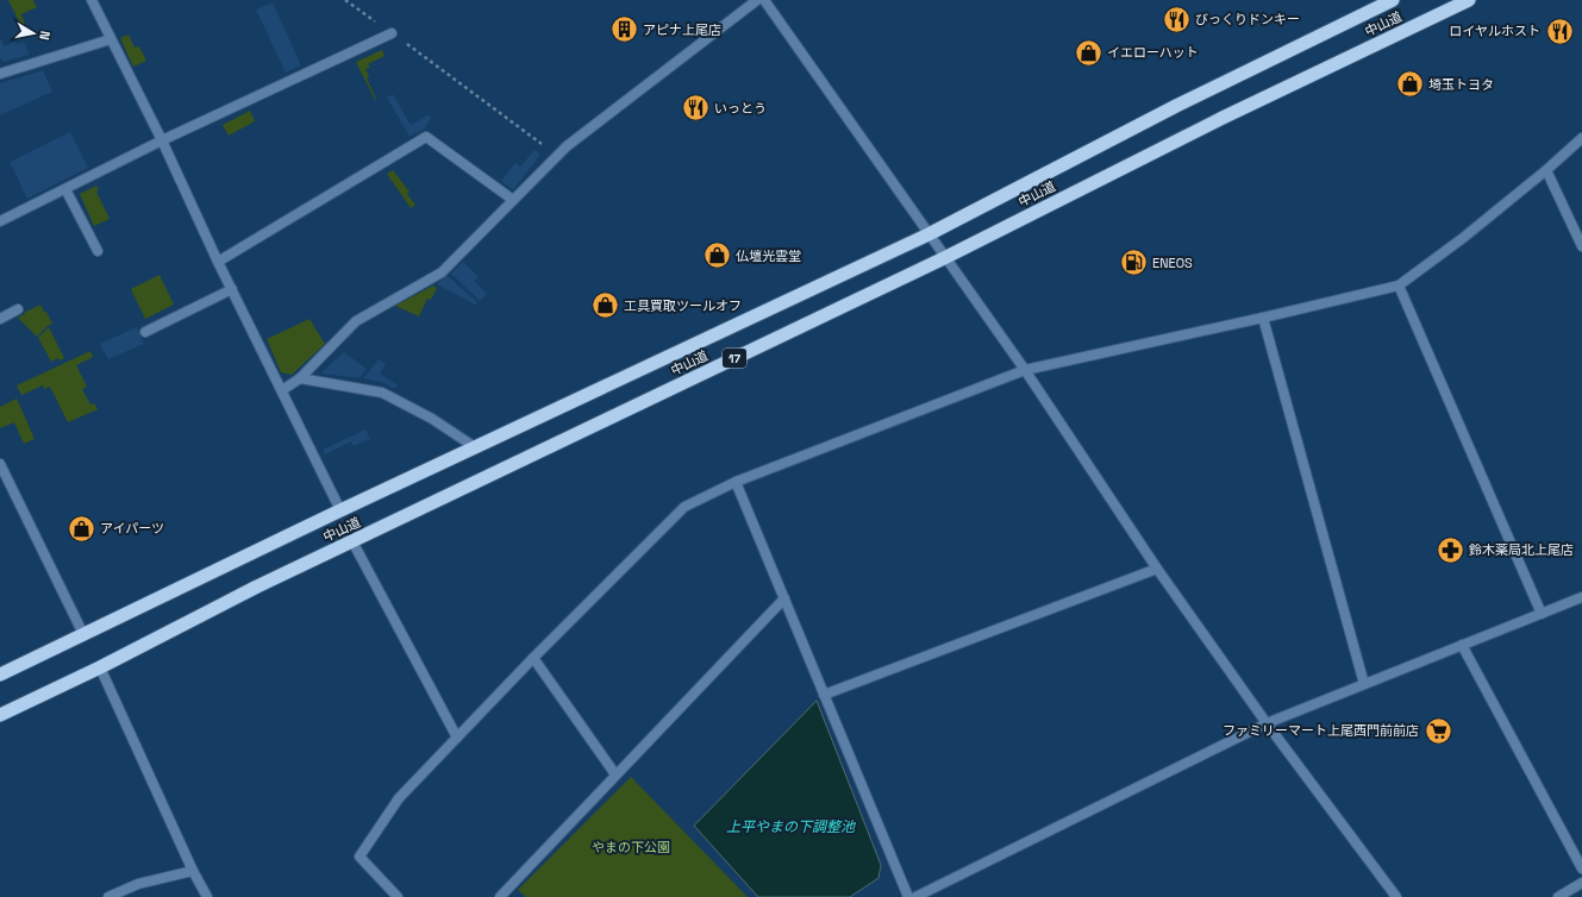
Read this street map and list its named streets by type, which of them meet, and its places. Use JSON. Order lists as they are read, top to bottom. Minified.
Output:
{"streets":{"highway":["中山道","17"]},"water":["上平やまの下調整池"],"parks":["やまの下公園"],"places":{"restaurant":["びっくりドンキー","ロイヤルホスト","いっとう"],"building":["アピナ上尾店"],"shop":["イエローハット","埼玉トヨタ","仏壇光雲堂","工具買取ツールオフ","アイパーツ"],"fuel station":["ENEOS"],"pharmacy":["鈴木薬局北上尾店"],"supermarket":["ファミリーマート上尾西門前前店"]},"north":"right"}
